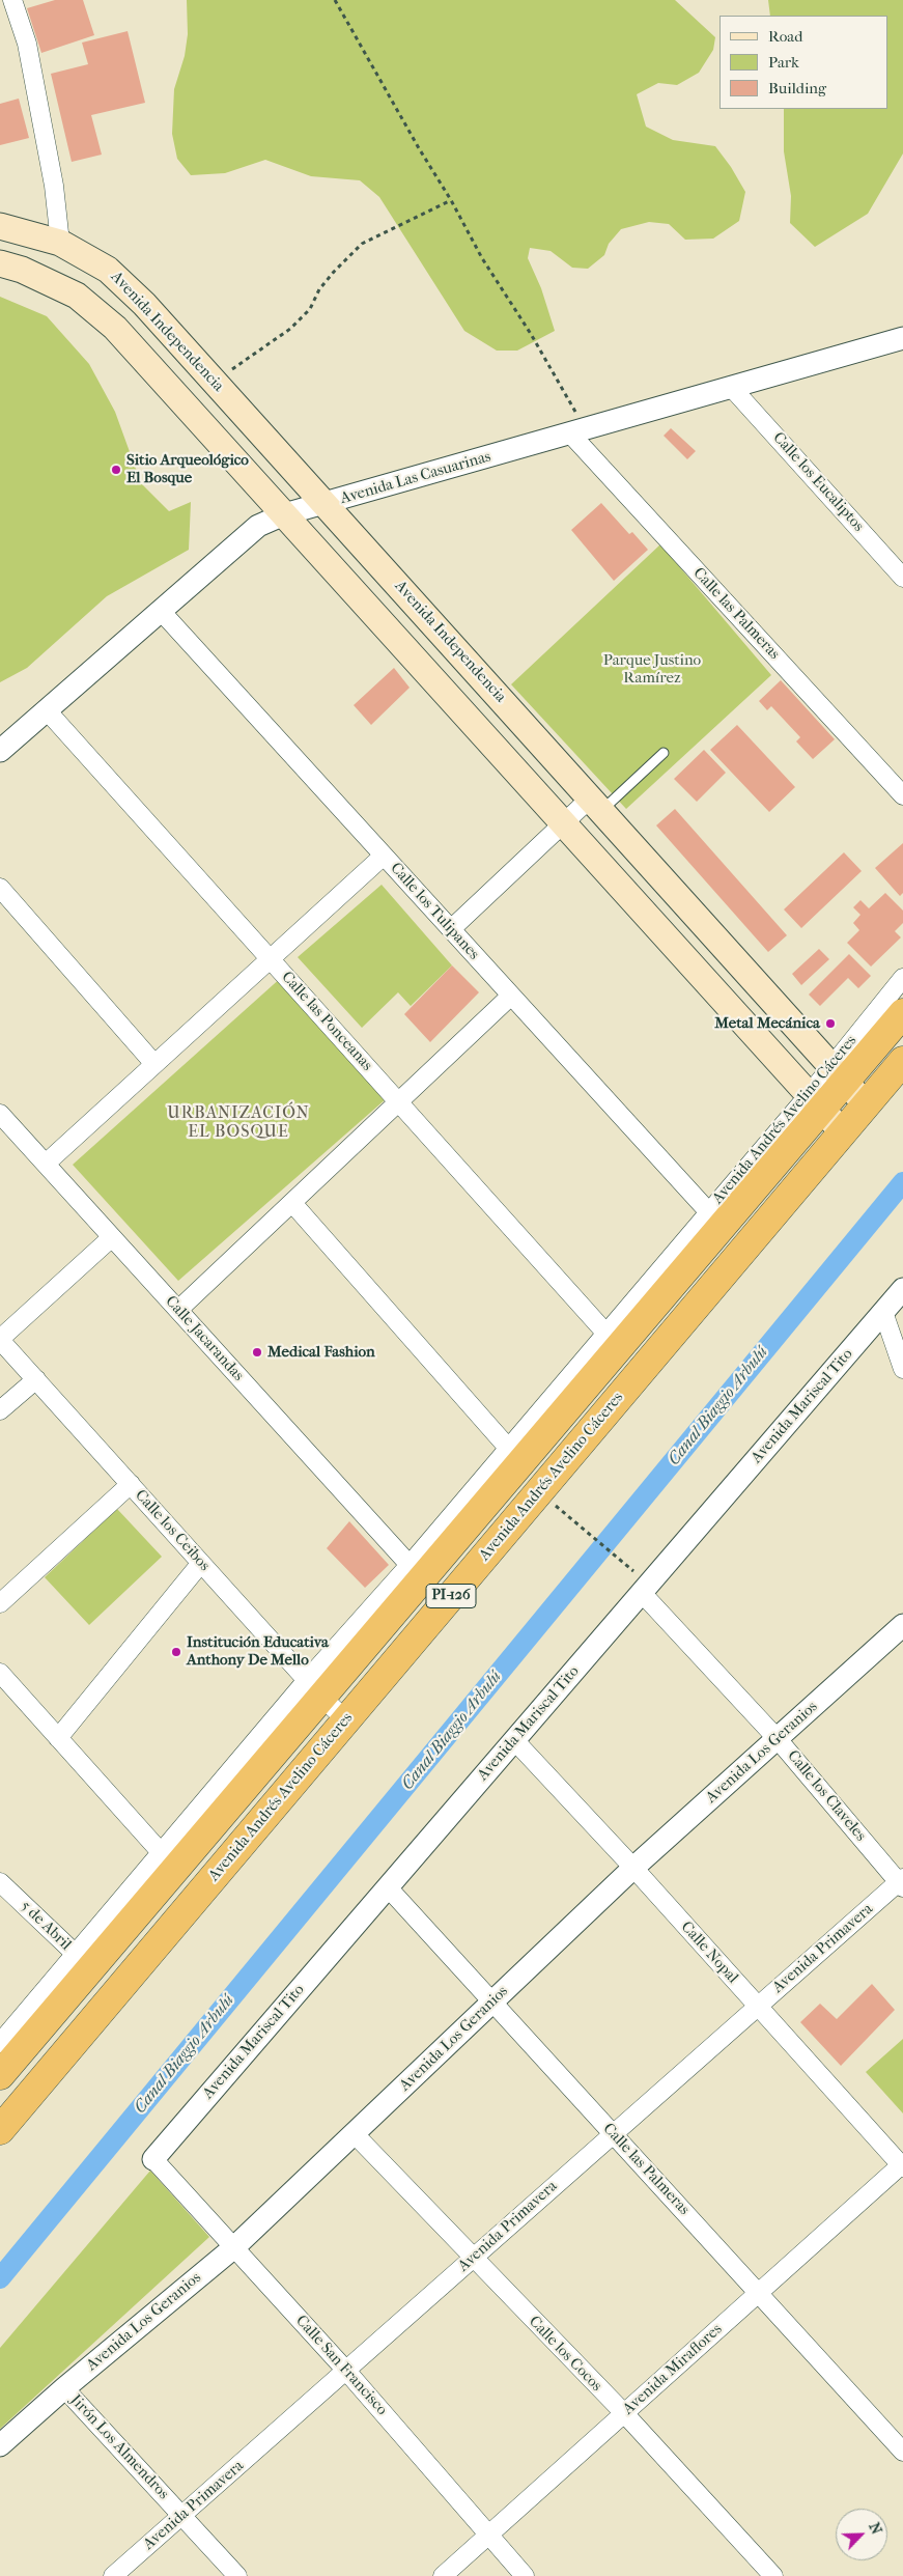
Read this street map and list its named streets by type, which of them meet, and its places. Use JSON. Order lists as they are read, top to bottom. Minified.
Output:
{"streets":{"highway":["Avenida Andrés Avelino Cáceres","PI-126"],"main road":["Avenida Independencia"],"street":["Avenida Las Casuarinas","Calle los Eucaliptos","Calle las Palmeras","Calle los Tulipanes","Calle las Ponceanas","Calle Jacarandas","Avenida Mariscal Tito","Calle los Ceibos","Avenida Los Geranios","Calle los Claveles","5 de Abril","Avenida Primavera","Calle Nopal","Calle los Cocos","Calle San Francisco","Avenida Miraflores","Jirón Los Almendros"]},"crossings":[["Avenida Independencia","Avenida Las Casuarinas"],["Avenida Independencia","Avenida Andrés Avelino Cáceres"],["Avenida Las Casuarinas","Calle los Eucaliptos"],["Avenida Las Casuarinas","Calle las Palmeras"],["Avenida Las Casuarinas","Calle los Tulipanes"],["Avenida Las Casuarinas","Calle las Ponceanas"],["Calle las Palmeras","Avenida Mariscal Tito"],["Calle las Palmeras","Avenida Los Geranios"],["Calle las Palmeras","Avenida Primavera"],["Calle las Palmeras","Avenida Miraflores"],["Calle los Tulipanes","Avenida Andrés Avelino Cáceres"],["Calle las Ponceanas","Avenida Andrés Avelino Cáceres"],["Avenida Andrés Avelino Cáceres","Calle Jacarandas"],["Avenida Andrés Avelino Cáceres","Calle los Ceibos"],["Avenida Andrés Avelino Cáceres","5 de Abril"],["Avenida Mariscal Tito","Calle los Claveles"],["Avenida Mariscal Tito","Calle Nopal"],["Avenida Mariscal Tito","Calle San Francisco"],["Avenida Los Geranios","Calle los Claveles"],["Avenida Los Geranios","Calle Nopal"],["Avenida Los Geranios","Calle los Cocos"],["Avenida Los Geranios","Calle San Francisco"],["Avenida Los Geranios","Jirón Los Almendros"],["Calle los Claveles","Avenida Primavera"],["Avenida Primavera","Calle Nopal"],["Avenida Primavera","Calle los Cocos"],["Avenida Primavera","Calle San Francisco"],["Avenida Primavera","Jirón Los Almendros"],["Calle Nopal","Avenida Miraflores"],["Calle los Cocos","Avenida Miraflores"],["Calle San Francisco","Avenida Miraflores"]],"districts":["URBANIZACIÓN EL BOSQUE"],"water":["Canal Biaggio Arbulú"],"parks":["Parque Justino Ramírez"],"places":["Sitio Arqueológico El Bosque","Metal Mecánica","Medical Fashion","Institución Educativa Anthony De Mello"],"legend":["Road","Park","Building"],"north":"top right"}
